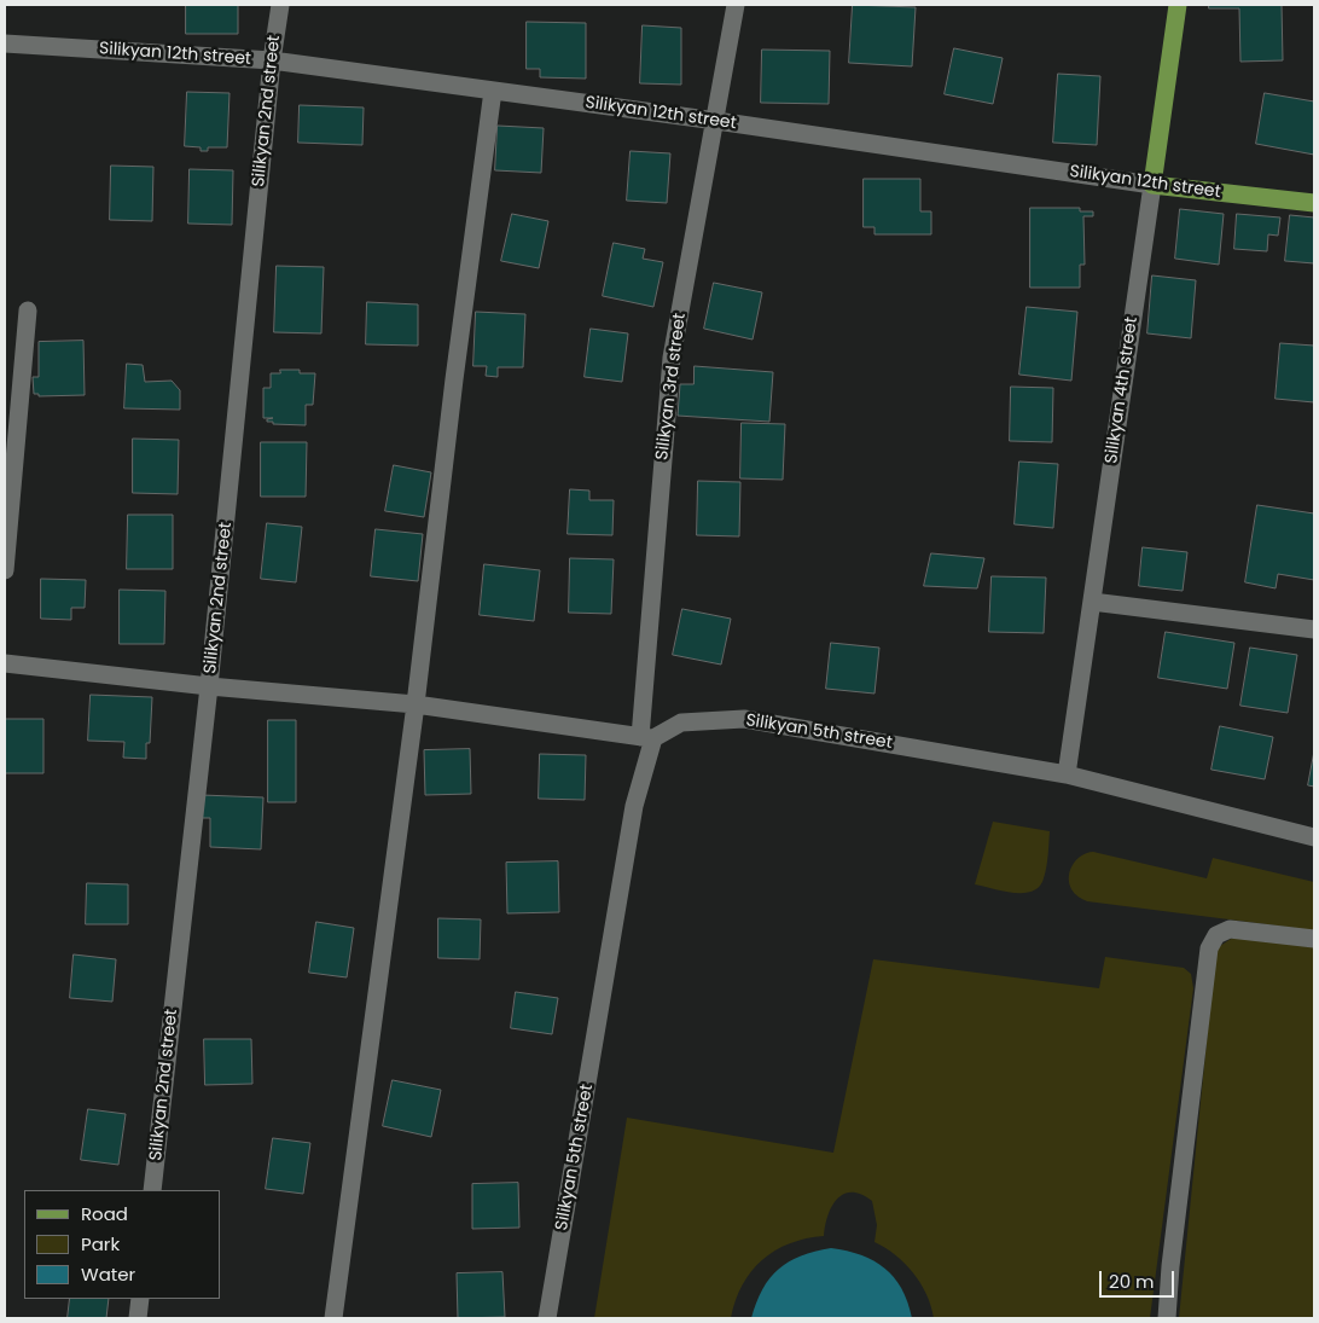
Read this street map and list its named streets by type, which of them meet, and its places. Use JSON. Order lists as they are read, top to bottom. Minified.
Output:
{"streets":{"main road":["Silikyan 12th street","Silikyan 4th street"],"street":["Silikyan 2nd street","Silikyan 3rd street","Silikyan 5th street"]},"crossings":[["Silikyan 12th street","Silikyan 2nd street"],["Silikyan 12th street","Silikyan 3rd street"],["Silikyan 12th street","Silikyan 4th street"],["Silikyan 3rd street","Silikyan 5th street"],["Silikyan 4th street","Silikyan 5th street"]],"legend":["Road","Park","Water"],"scale_bar":"20 m"}
